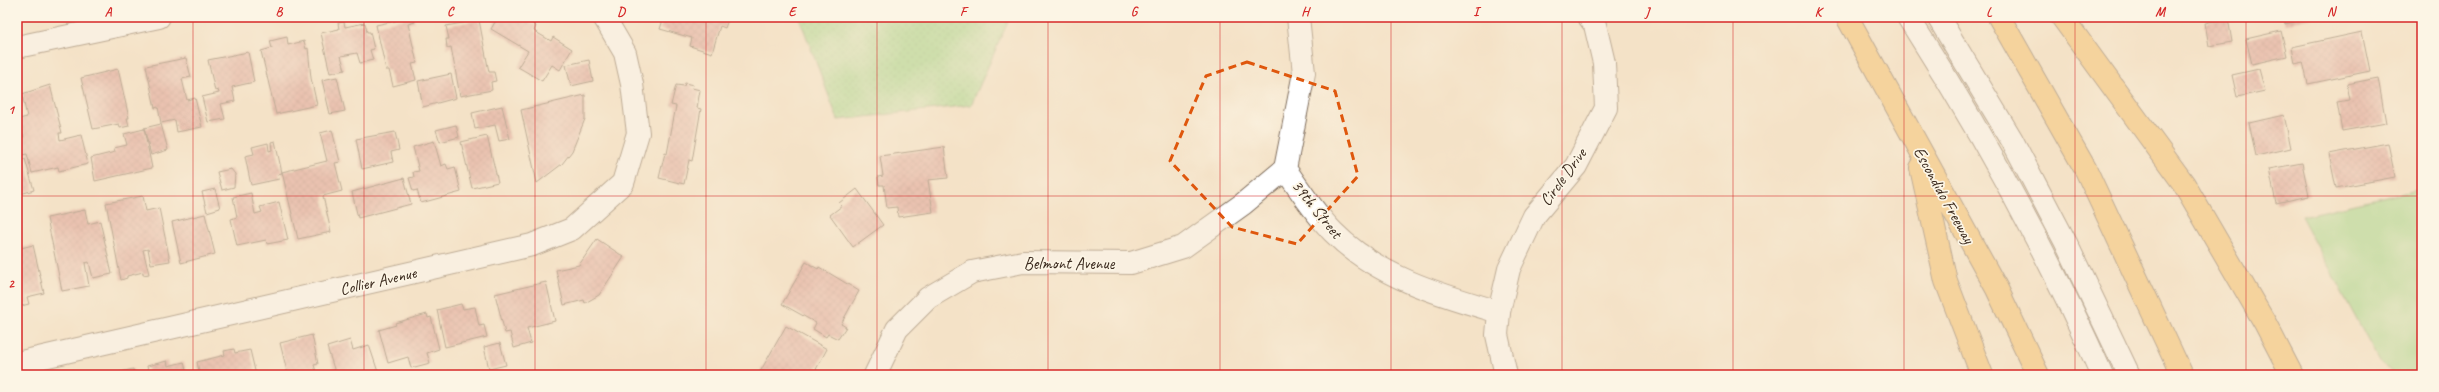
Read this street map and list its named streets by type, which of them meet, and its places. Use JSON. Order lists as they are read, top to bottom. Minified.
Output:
{"streets":{"highway":["Escondido Freeway"],"street":["Circle Drive","39th Street","Belmont Avenue","Collier Avenue"]},"crossings":[["Circle Drive","39th Street"],["39th Street","Belmont Avenue"]],"grid":{"columns":["A","B","C","D","E","F","G","H","I","J","K","L","M","N"],"rows":["1","2"]}}
